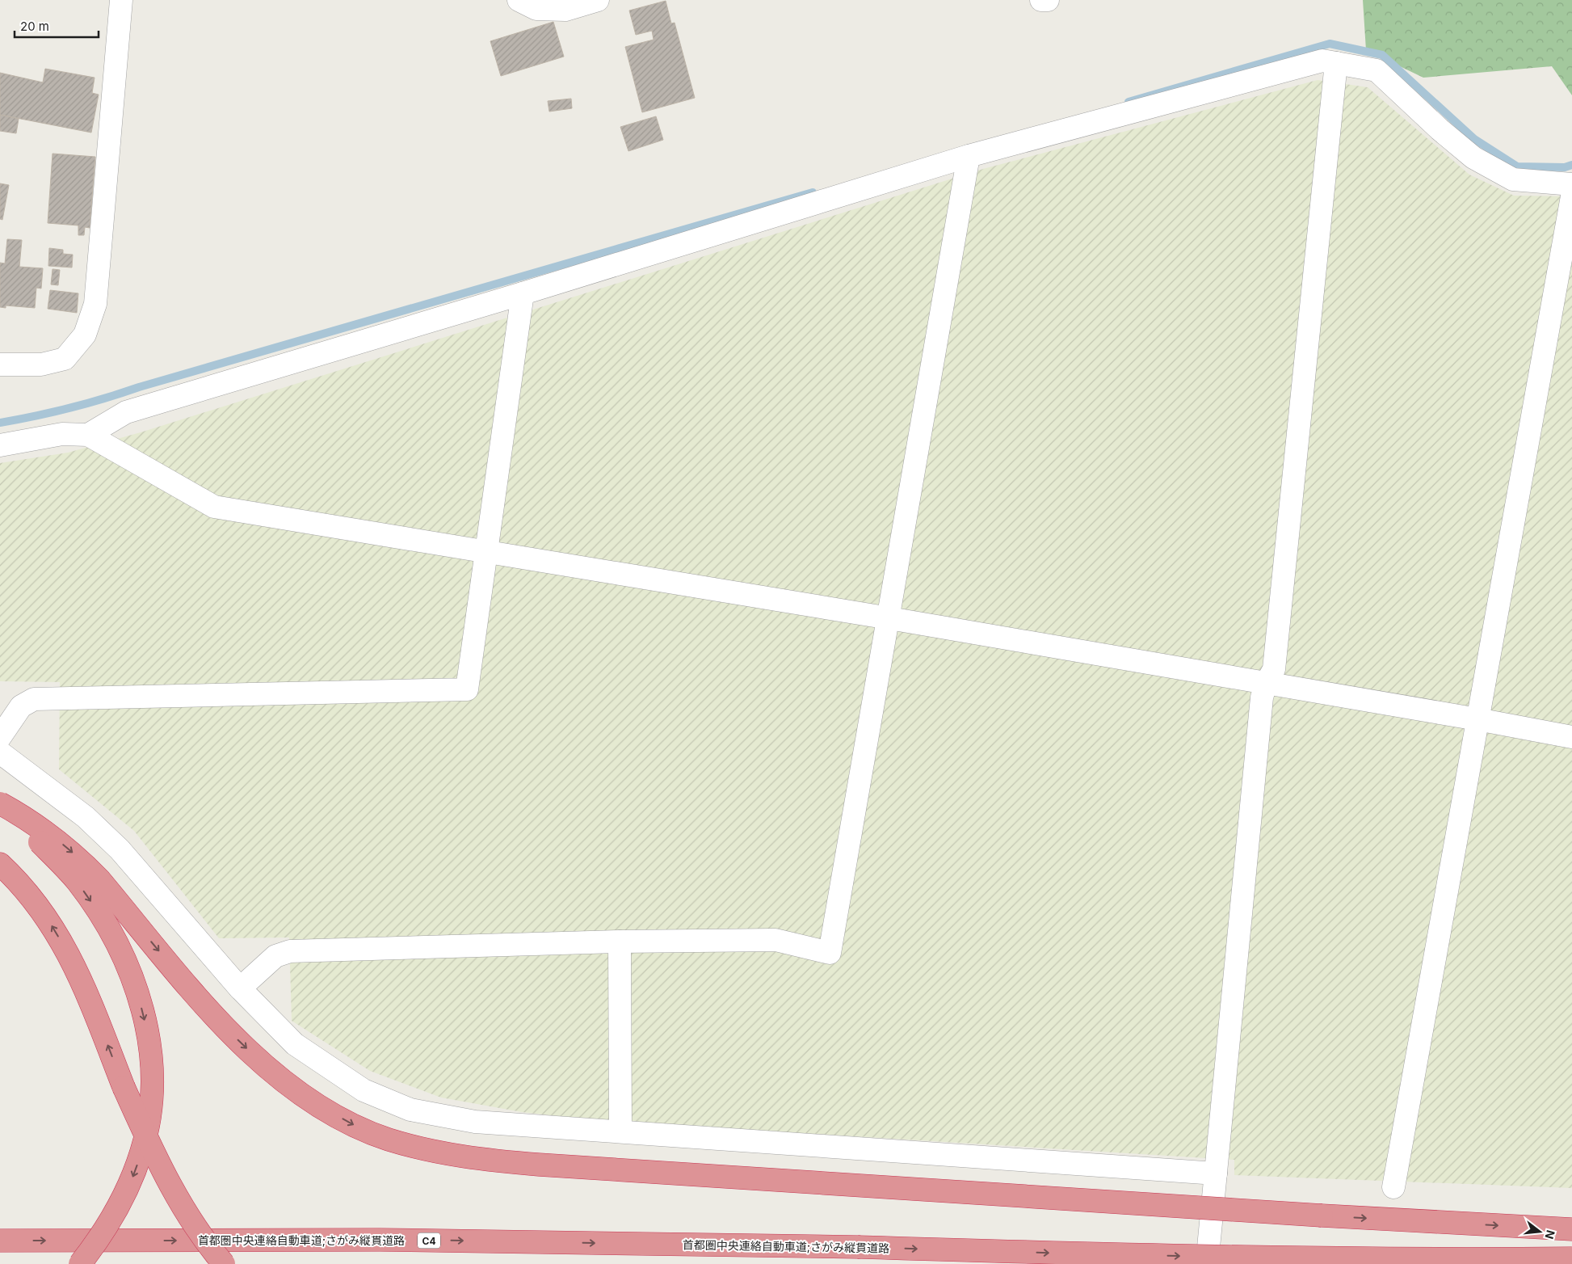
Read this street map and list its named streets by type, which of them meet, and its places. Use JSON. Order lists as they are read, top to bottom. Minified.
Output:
{"streets":{"highway":["首都圏中央連絡自動車道;さがみ縦貫道路","C4"]},"scale_bar":"20 m","north":"right"}
